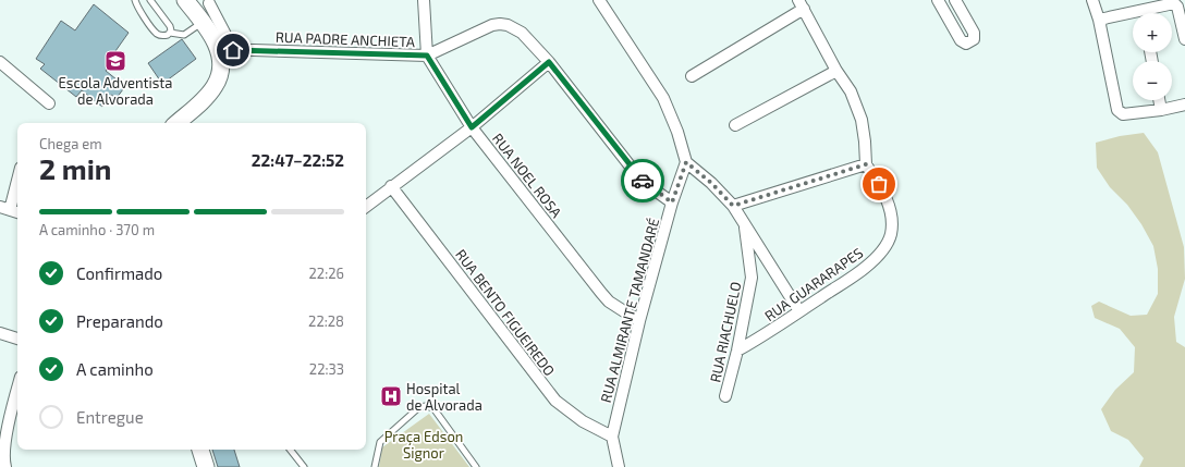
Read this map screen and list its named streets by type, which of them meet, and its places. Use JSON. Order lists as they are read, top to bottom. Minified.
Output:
{"streets":{"street":["RUA PADRE ANCHIETA","RUA NOEL ROSA","RUA GUARARAPES","RUA ALMIRANTE TAMANDARÉ","RUA BENTO FIGUEIREDO","RUA RIACHUELO"]},"crossings":[["RUA PADRE ANCHIETA","RUA NOEL ROSA"],["RUA PADRE ANCHIETA","RUA ALMIRANTE TAMANDARÉ"],["RUA NOEL ROSA","RUA ALMIRANTE TAMANDARÉ"],["RUA GUARARAPES","RUA RIACHUELO"],["RUA ALMIRANTE TAMANDARÉ","RUA BENTO FIGUEIREDO"]],"parks":["Praça Edson Signor"],"places":{"school or university":["Escola Adventista de Alvorada"],"hospital":["Hospital de Alvorada"]},"page":{"map_buttons":["+","−"],"heading":["2 min","Chega em","22:47–22:52"],"bar":"A caminho · 370 m","list":[["Confirmado","22:26"],["Preparando","22:28"],["A caminho","22:33"],"Entregue"]}}
